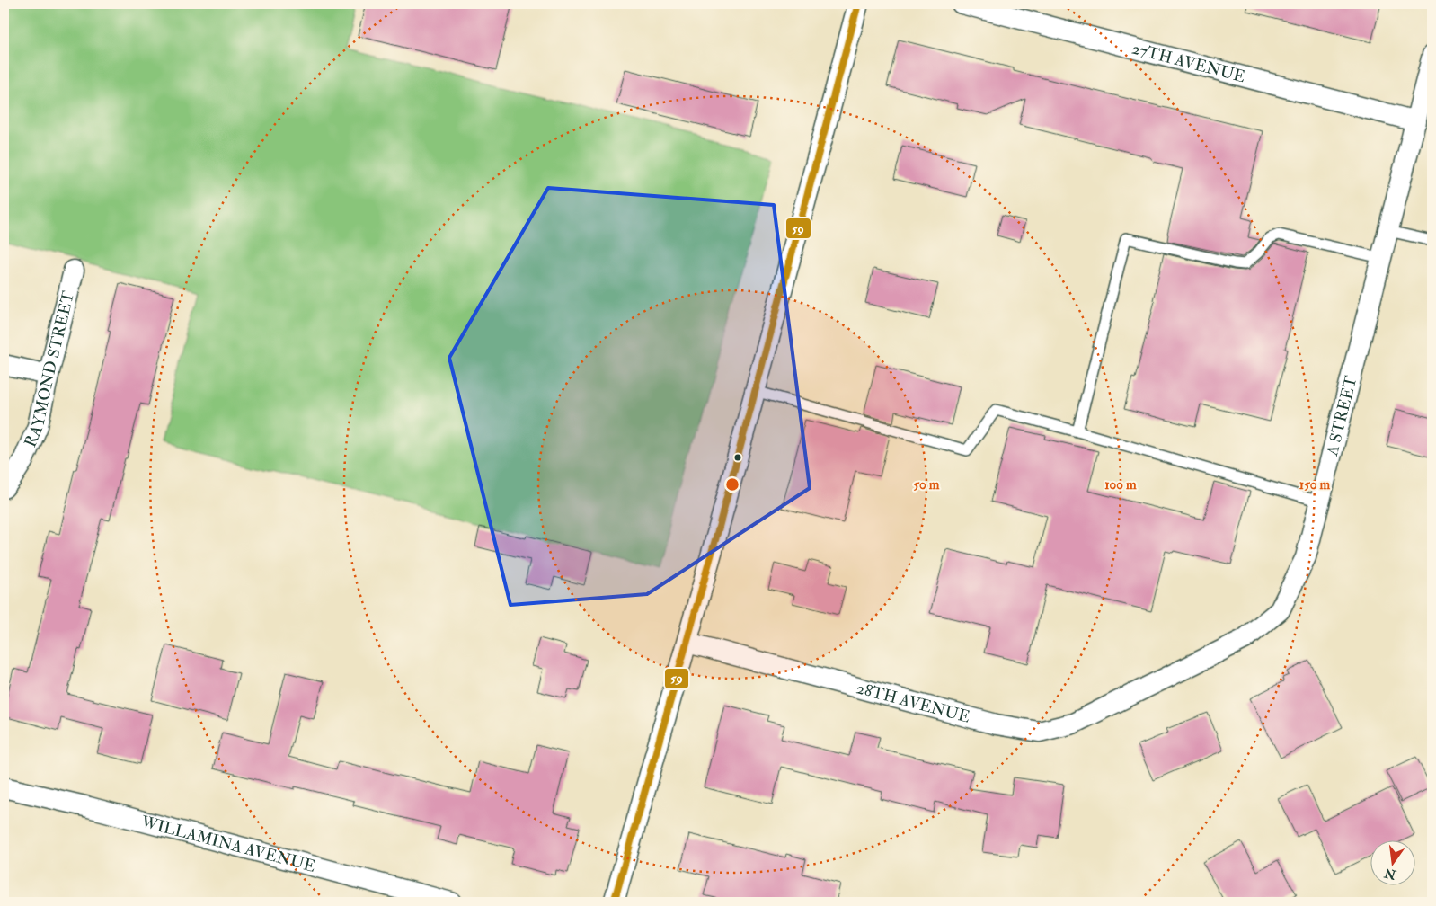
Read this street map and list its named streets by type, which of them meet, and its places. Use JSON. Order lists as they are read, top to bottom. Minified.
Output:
{"streets":{"street":["27TH AVENUE","RAYMOND STREET","A STREET","28TH AVENUE","WILLAMINA AVENUE"]},"crossings":[["27TH AVENUE","A STREET"],["A STREET","28TH AVENUE"]],"lines":["transit line 59"],"north":"bottom","rings":["50 m","100 m","150 m"]}
